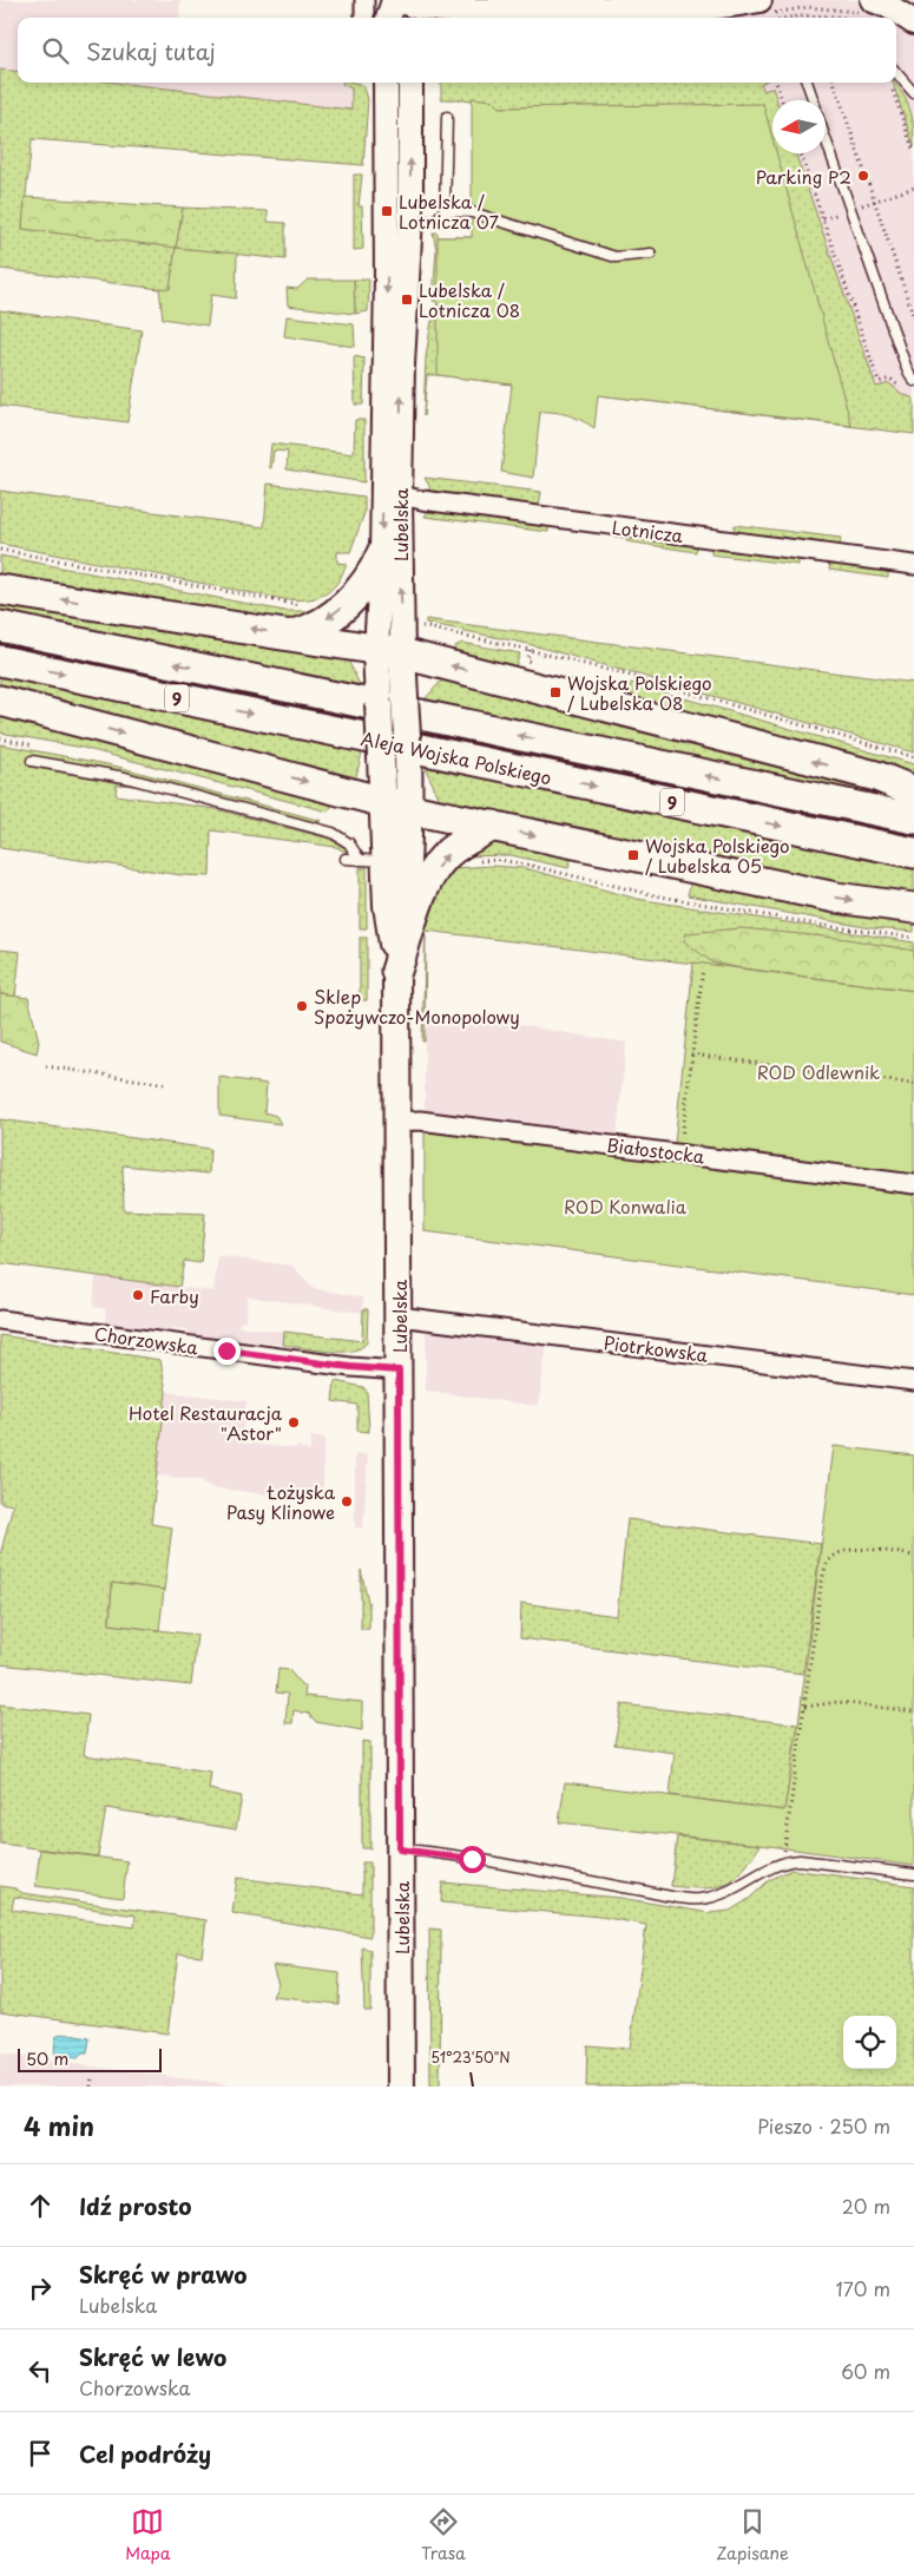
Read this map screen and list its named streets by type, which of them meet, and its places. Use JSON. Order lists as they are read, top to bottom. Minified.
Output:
{"streets":{"main road":["Lubelska","9","Aleja Wojska Polskiego"],"street":["Lotnicza","Białostocka","Chorzowska","Piotrkowska"]},"crossings":[["Lubelska","Lotnicza"],["Lubelska","Białostocka"],["Lubelska","Chorzowska"],["Lubelska","Piotrkowska"]],"parks":["ROD Odlewnik","ROD Konwalia"],"places":{"other":["Parking P2","Sklep Spożywczo-Monopolowy","Farby","Hotel Restauracja \"Astor\"","Łożyska Pasy Klinowe"],"transit":["Lubelska / Lotnicza 07","Lubelska / Lotnicza 08","Wojska Polskiego / Lubelska 08","Wojska Polskiego / Lubelska 05"]},"scale_bar":"50 m","north":"left","page":{"search":"Szukaj tutaj","scale":"50 m","heading":["4 min","Pieszo · 250 m"],"list":[["Idź prosto","20 m"],["Skręć w prawo","Lubelska","170 m"],["Skręć w lewo","Chorzowska","60 m"],"Cel podróży"],"nav":["Mapa","Trasa","Zapisane"]},"coordinates":["51°23'50\"N"]}
